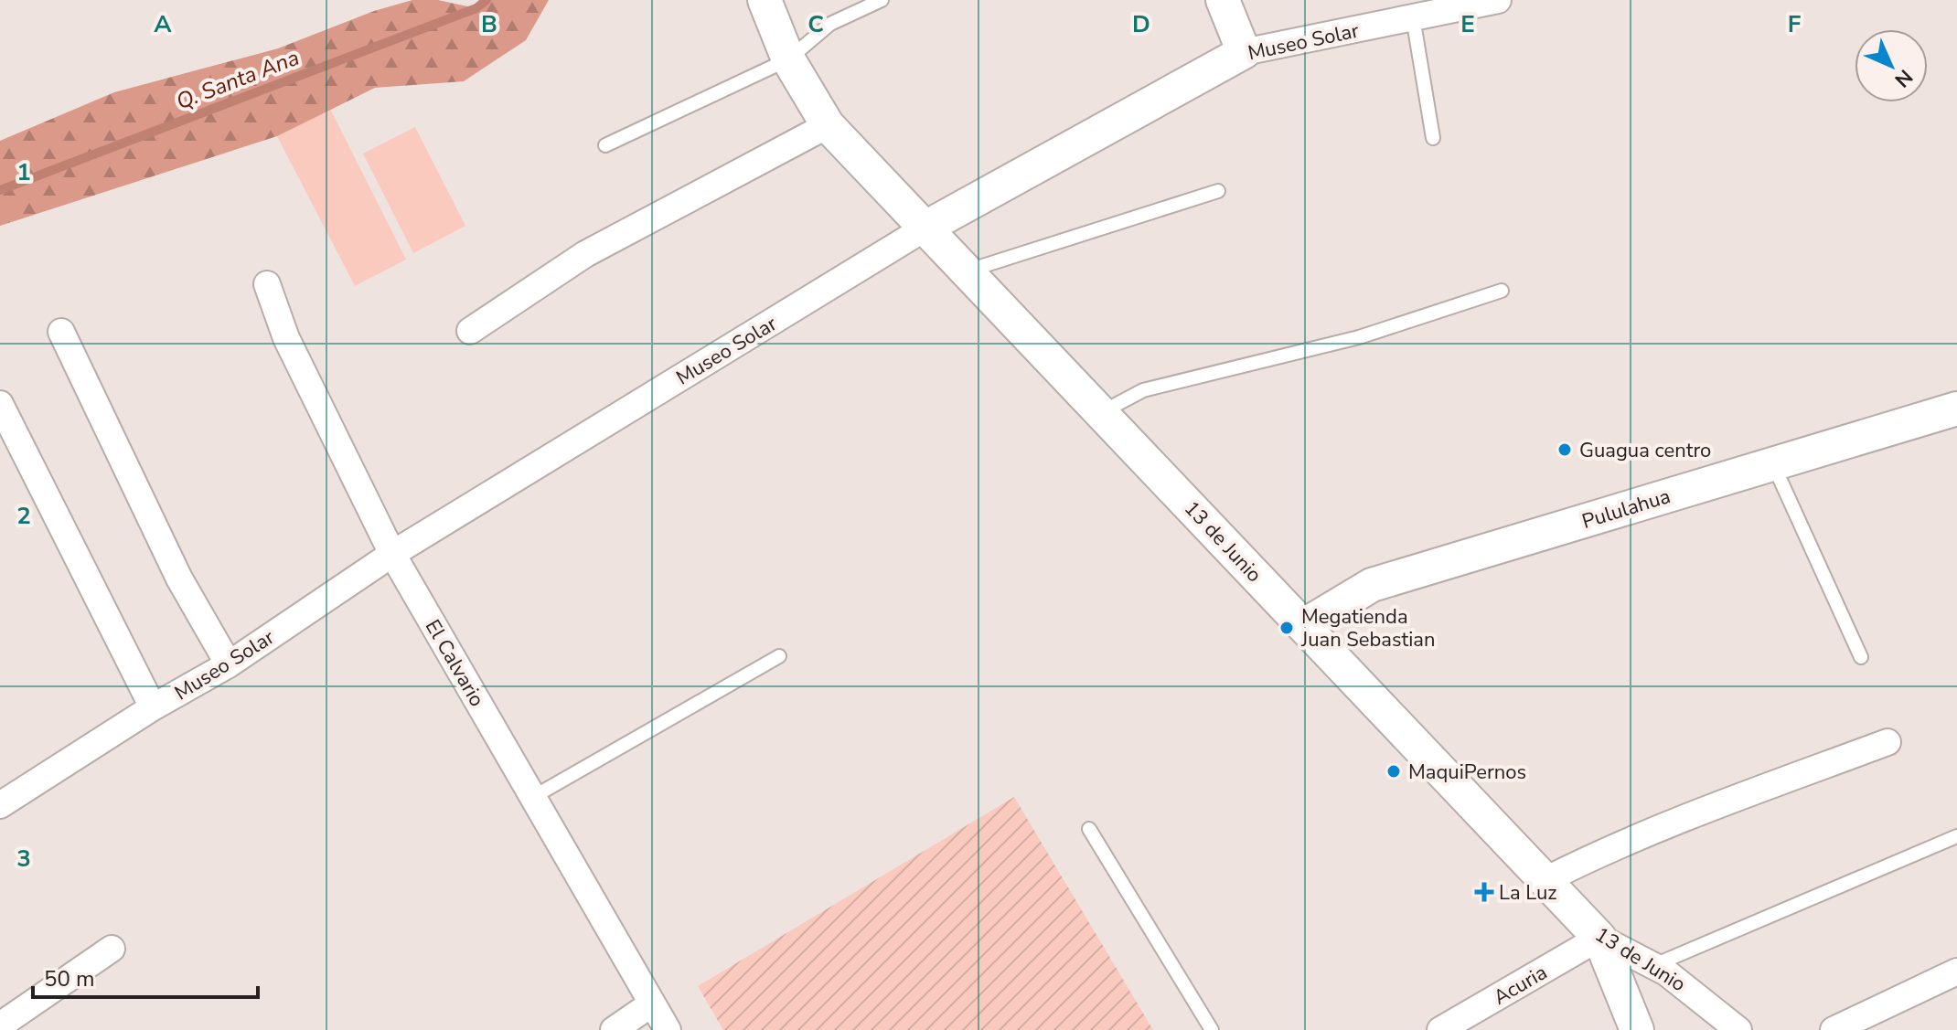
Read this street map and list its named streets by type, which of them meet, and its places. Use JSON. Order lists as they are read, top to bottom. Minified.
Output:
{"streets":{"street":["Museo Solar","Pululahua","13 de Junio","El Calvario","Acuria"]},"crossings":[["Museo Solar","13 de Junio"],["Museo Solar","El Calvario"],["Pululahua","13 de Junio"],["13 de Junio","Acuria"]],"water":["Q. Santa Ana"],"places":{"other":["Guagua centro","Megatienda Juan Sebastian","MaquiPernos"],"health":["La Luz"]},"scale_bar":"50 m","north":"bottom right","grid":{"columns":["A","B","C","D","E","F"],"rows":["1","2","3"]}}
